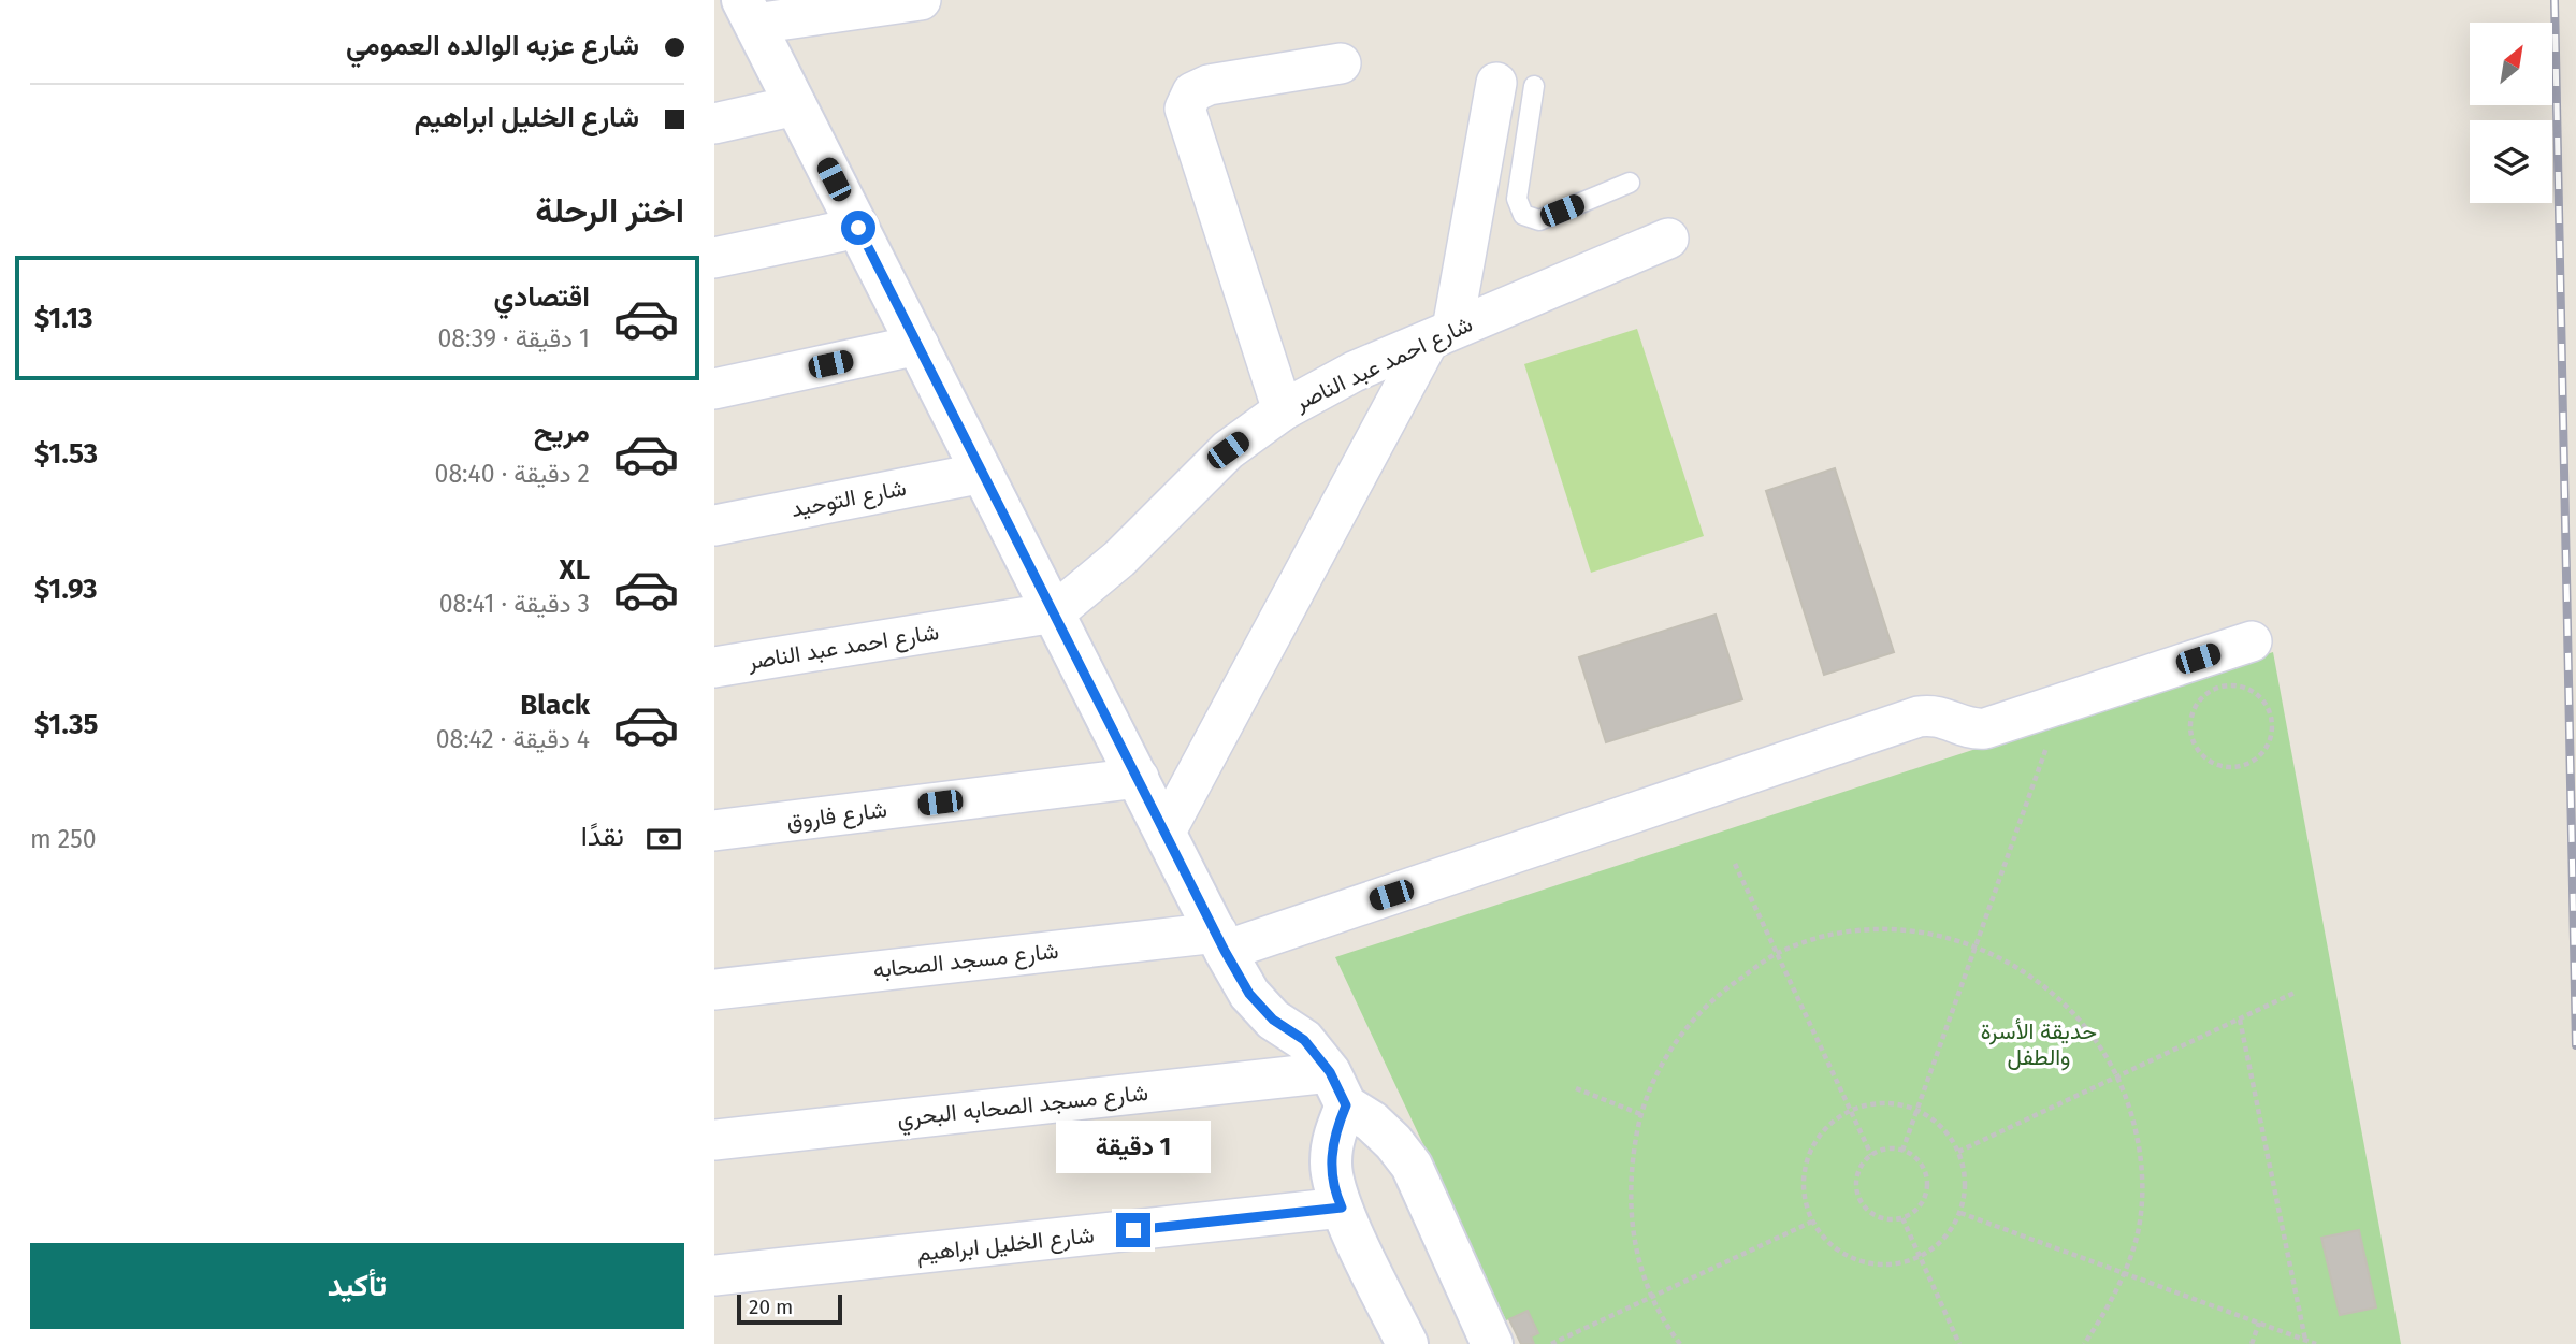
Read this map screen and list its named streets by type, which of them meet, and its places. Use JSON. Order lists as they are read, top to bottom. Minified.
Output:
{"streets":{"street":["شارع احمد عبد الناصر","شارع التوحيد","شارع فاروق","شارع مسجد الصحابه","شارع مسجد الصحابه البحري","شارع الخليل ابراهيم"]},"parks":["حديقة الأسرة والطفل"],"scale_bar":"20 m","north":"top right","page":{"banner":["شارع عزبه الوالده العمومي","شارع الخليل ابراهيم"],"heading":"اختر الرحلة","list":[{"name":"اقتصادي","note":"1 دقيقة · 08:39","value":"$1.13"},{"name":"مريح","note":"2 دقيقة · 08:40","value":"$1.53"},{"name":"XL","note":"3 دقيقة · 08:41","value":"$1.93"},{"name":"Black","note":"4 دقيقة · 08:42","value":"$1.35"}],"pay":["نقدًا","250 m"],"bubble":"1 دقيقة","buttons":"تأكيد","scale":"20 m"}}
